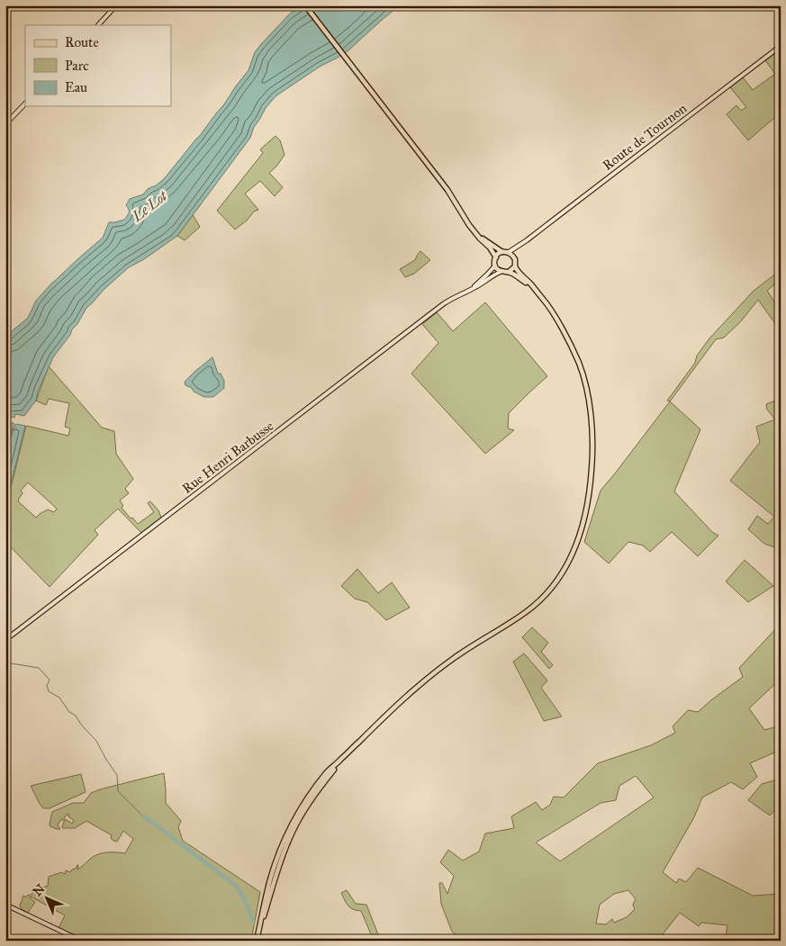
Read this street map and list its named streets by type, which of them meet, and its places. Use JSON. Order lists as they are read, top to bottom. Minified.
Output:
{"streets":{"main road":["Route de Tournon","Rue Henri Barbusse"]},"water":["Le Lot"],"legend":["Route","Parc","Eau"],"north":"top left"}
